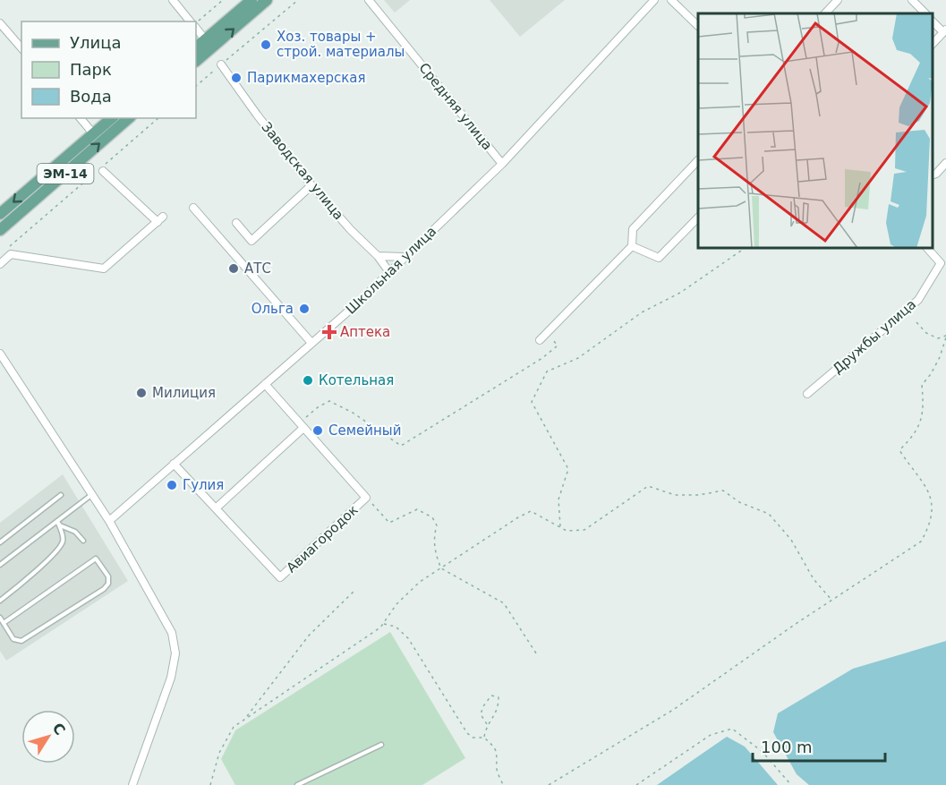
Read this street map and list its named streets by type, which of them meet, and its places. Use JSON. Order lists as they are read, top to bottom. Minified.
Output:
{"streets":{"main road":["ЭМ-14"],"street":["Средняя улица","Заводская улица","Школьная улица","Дружбы улица","Авиагородок"]},"crossings":[["Средняя улица","Школьная улица"],["Заводская улица","Школьная улица"],["Школьная улица","Авиагородок"]],"places":{"other":["Хоз. товары + строй. материалы","Парикмахерская","АТС","Ольга","Котельная","Милиция","Семейный","Гулия"],"health":["Аптека"]},"legend":["Улица","Парк","Вода"],"scale_bar":"100 m","north":"top right"}
